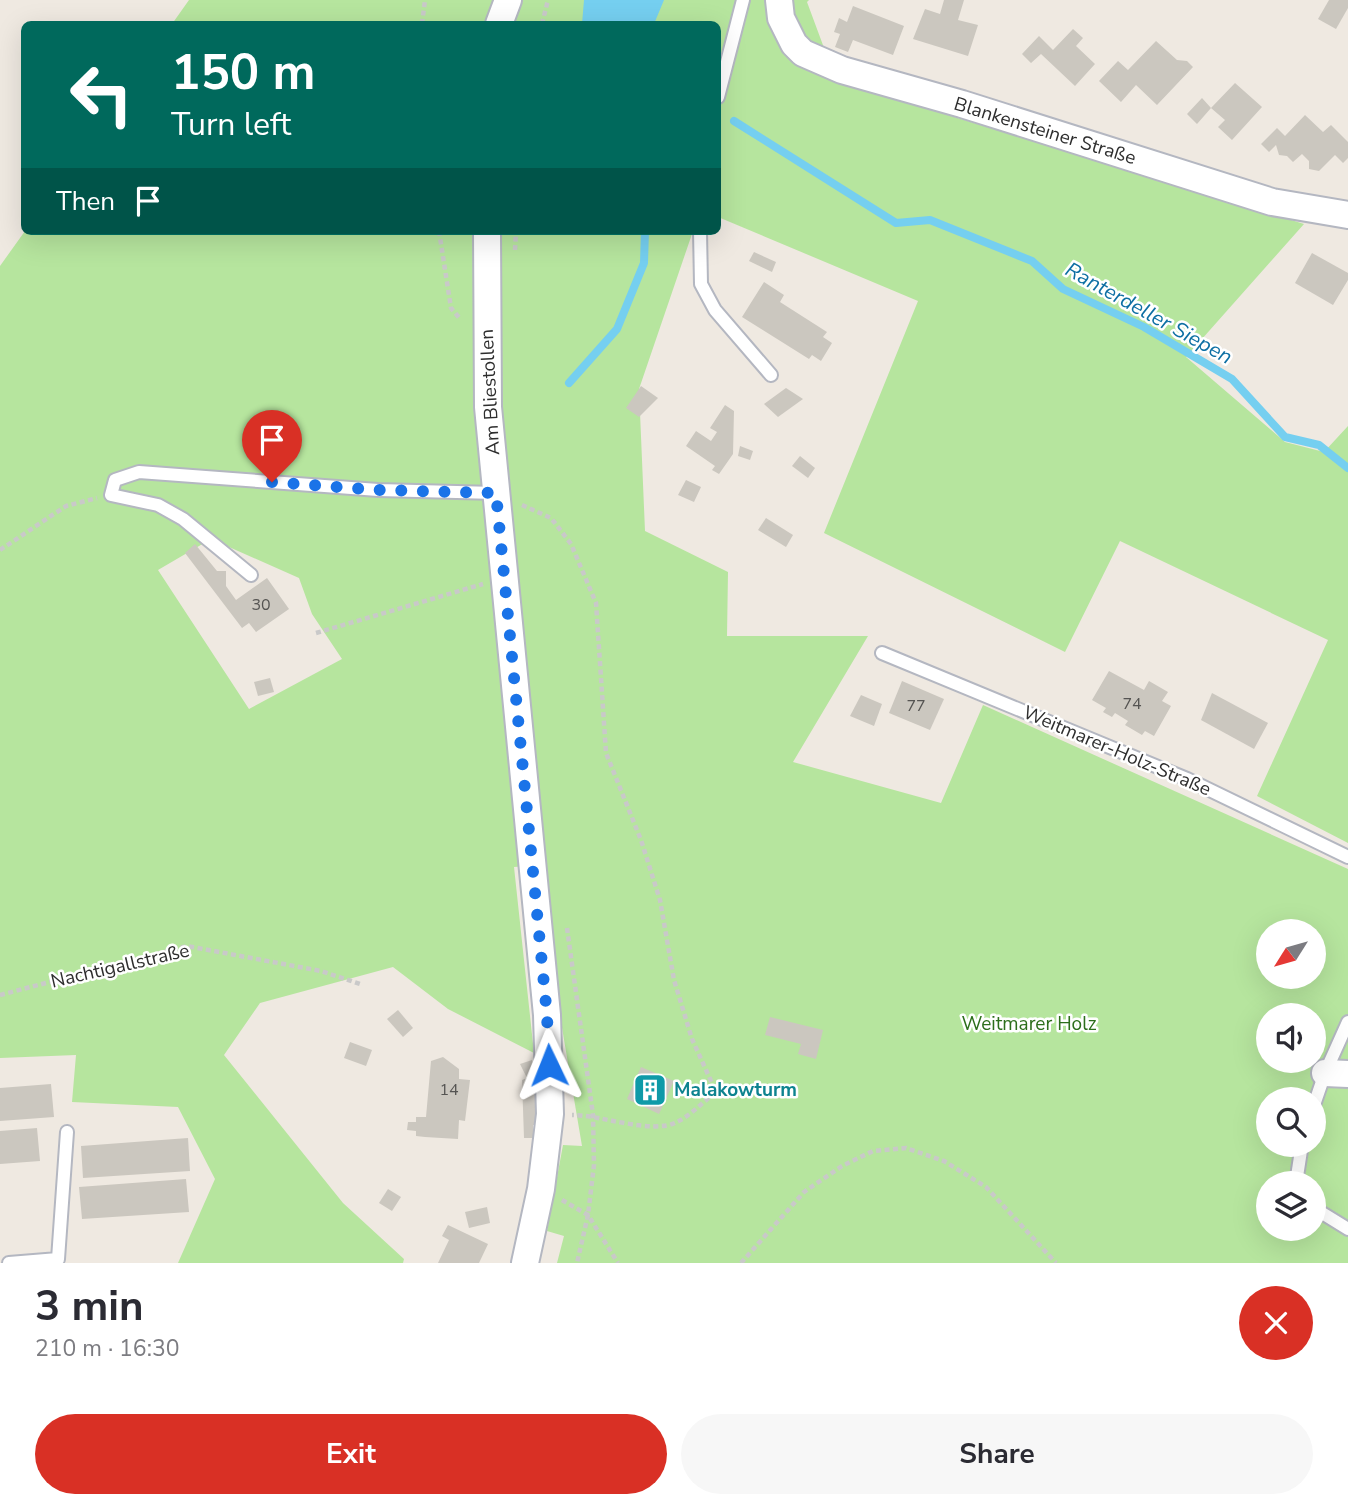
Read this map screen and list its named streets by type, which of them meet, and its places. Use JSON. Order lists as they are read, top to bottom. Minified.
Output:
{"streets":{"street":["Blankensteiner Straße","Am Bliestollen"],"lane":["Weitmarer-Holz-Straße"],"path":["Nachtigallstraße"]},"water":["Ranterdeller Siepen"],"parks":["Weitmarer Holz"],"places":{"building":["Malakowturm"]},"house_numbers":["30","74","77","14"],"north":"bottom left","page":{"turn":["150 m","Turn left"],"then":"Then","heading":["3 min","210 m · 16:30"],"buttons":["Exit","Share"]}}
